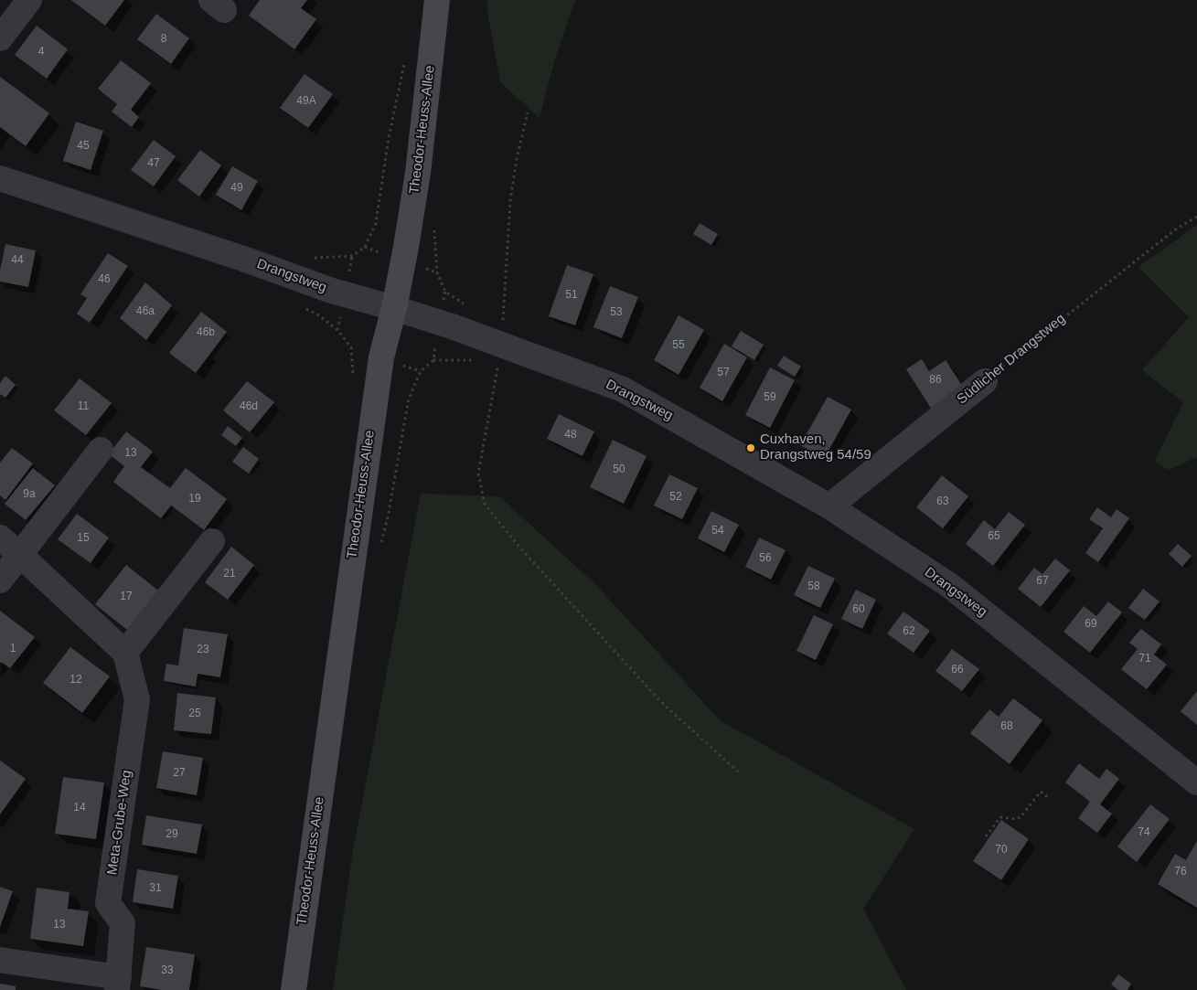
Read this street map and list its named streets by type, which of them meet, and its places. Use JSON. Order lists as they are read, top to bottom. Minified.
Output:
{"streets":{"street":["Theodor-Heuss-Allee","Drangstweg","Südlicher Drangstweg","Meta-Grube-Weg"]},"crossings":[["Theodor-Heuss-Allee","Drangstweg"],["Drangstweg","Südlicher Drangstweg"]],"places":["Cuxhaven, Drangstweg 54/59"],"house_numbers":["8","4","49A","45","47","49","44","46","51","46a","53","46b","55","57","86","59","11","46d","48","13","50","9a","52","19","63","54","65","15","56","21","67","58","17","60","69","62","1","23","71","66","12","25","68","27","14","74","29","70","76","31","13","33"]}
